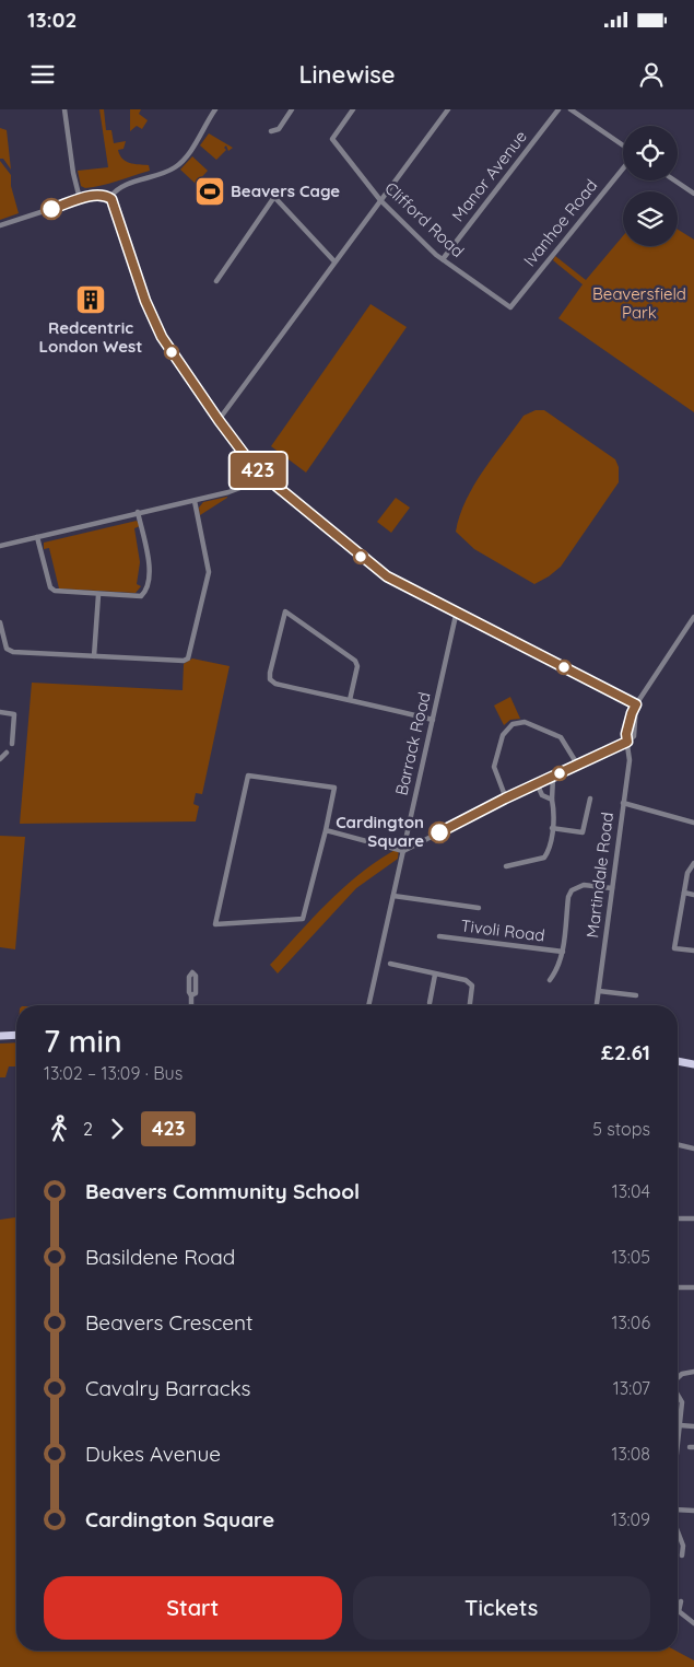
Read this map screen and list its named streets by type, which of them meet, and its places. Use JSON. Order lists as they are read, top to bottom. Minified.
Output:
{"streets":{"street":["Manor Avenue","Clifford Road","Ivanhoe Road","Barrack Road","Martindale Road","Tivoli Road"]},"crossings":[["Manor Avenue","Clifford Road"],["Clifford Road","Ivanhoe Road"],["Martindale Road","Tivoli Road"]],"parks":["Beaversfield Park"],"places":{"sports":["Beavers Cage"],"building":["Redcentric London West"],"other":["Cardington Square"]},"lines":["bus line 423"],"page":{"status":"13:02","header":"Linewise","on_map":"423","heading":["7 min","13:02 – 13:09 · Bus","£2.61"],"legs":["2","423","5 stops"],"list":[{"name":"Beavers Community School","value":"13:04"},{"name":"Basildene Road","value":"13:05"},{"name":"Beavers Crescent","value":"13:06"},{"name":"Cavalry Barracks","value":"13:07"},{"name":"Dukes Avenue","value":"13:08"},{"name":"Cardington Square","value":"13:09"}],"buttons":["Start","Tickets"]}}
